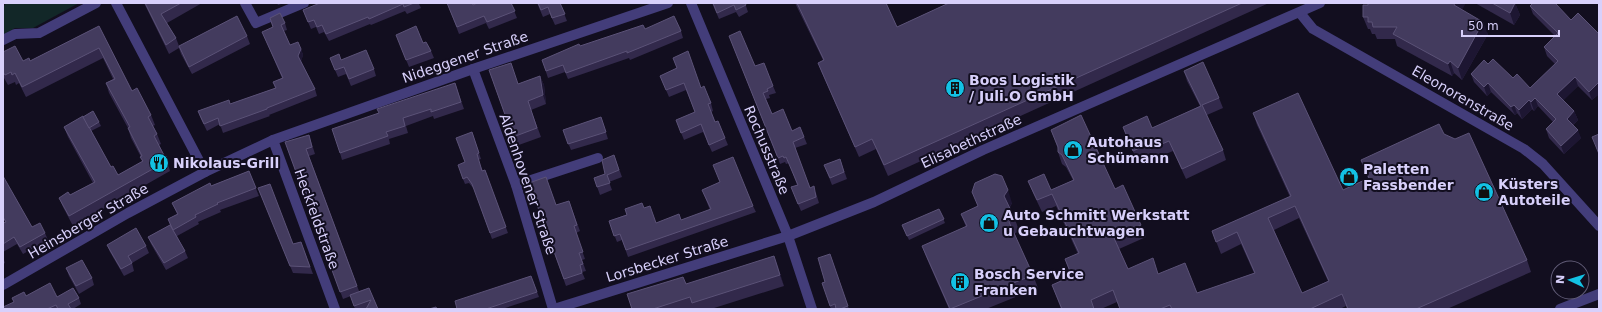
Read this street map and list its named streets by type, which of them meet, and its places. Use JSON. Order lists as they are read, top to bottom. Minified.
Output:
{"streets":{"street":["Nideggener Straße","Eleonorenstraße","Elisabethstraße","Rochusstraße","Aldenhovener Straße","Heckfeldstraße","Heinsberger Straße","Lorsbecker Straße"]},"crossings":[["Nideggener Straße","Aldenhovener Straße"],["Nideggener Straße","Heckfeldstraße"],["Nideggener Straße","Heinsberger Straße"],["Eleonorenstraße","Elisabethstraße"],["Elisabethstraße","Rochusstraße"],["Elisabethstraße","Lorsbecker Straße"],["Rochusstraße","Lorsbecker Straße"],["Aldenhovener Straße","Lorsbecker Straße"],["Heckfeldstraße","Heinsberger Straße"]],"places":{"building":["Boos Logistik / Juli.O GmbH","Bosch Service Franken"],"shop":["Autohaus Schümann","Paletten Fassbender","Küsters Autoteile","Auto Schmitt Werkstatt u Gebauchtwagen"],"restaurant":["Nikolaus-Grill"]},"scale_bar":"50 m","north":"left"}
